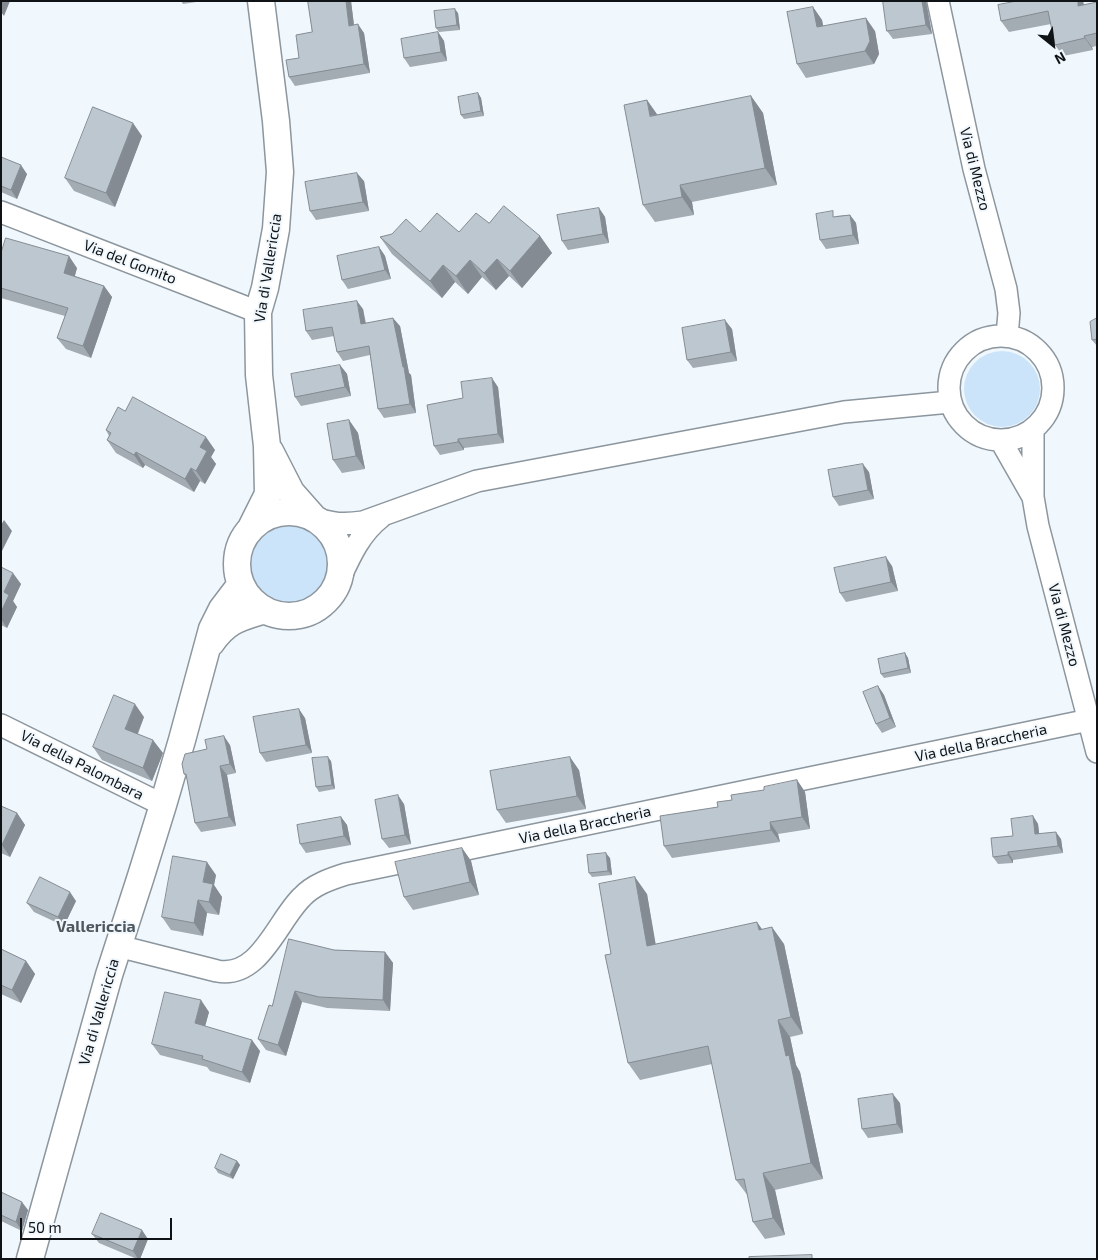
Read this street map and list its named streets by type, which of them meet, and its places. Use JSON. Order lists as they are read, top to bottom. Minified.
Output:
{"streets":{"street":["Via di Mezzo","Via del Gomito","Via di Vallericcia","Via della Braccheria","Via della Palombara"]},"crossings":[["Via di Mezzo","Via della Braccheria"],["Via del Gomito","Via di Vallericcia"],["Via di Vallericcia","Via della Braccheria"],["Via di Vallericcia","Via della Palombara"]],"districts":["Vallericcia"],"scale_bar":"50 m","north":"bottom right"}
